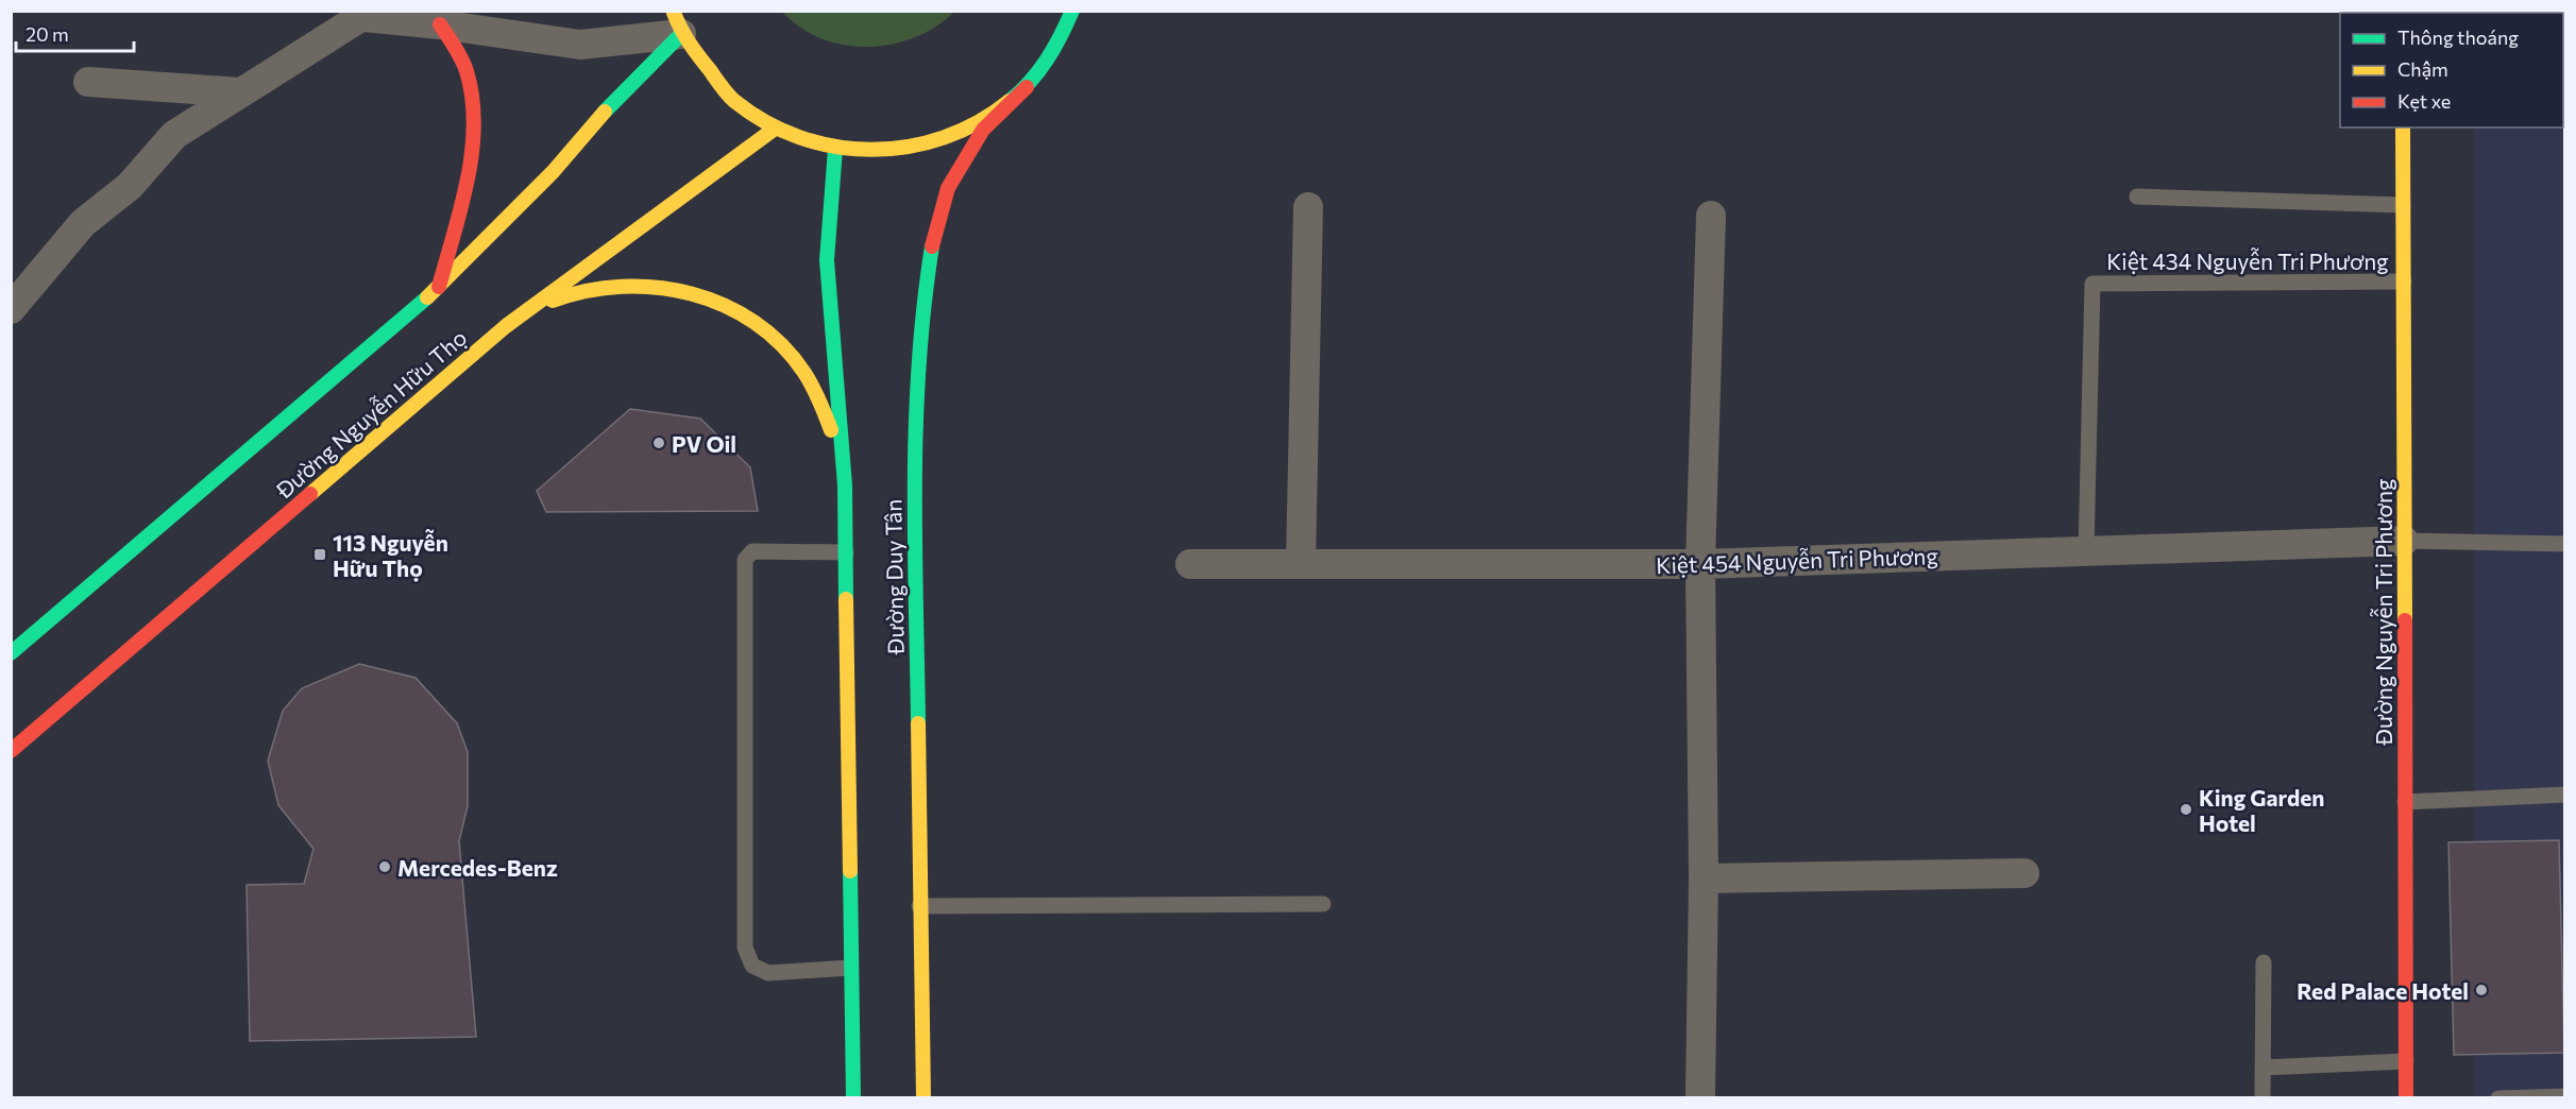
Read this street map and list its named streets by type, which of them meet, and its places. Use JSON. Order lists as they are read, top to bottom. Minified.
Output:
{"streets":{"main road":["Đường Nguyễn Hữu Thọ","Đường Duy Tân","Đường Nguyễn Tri Phương"],"street":["Kiệt 454 Nguyễn Tri Phương"],"lane":["Kiệt 434 Nguyễn Tri Phương"]},"crossings":[["Kiệt 434 Nguyễn Tri Phương","Kiệt 454 Nguyễn Tri Phương"],["Kiệt 434 Nguyễn Tri Phương","Đường Nguyễn Tri Phương"],["Kiệt 454 Nguyễn Tri Phương","Đường Nguyễn Tri Phương"]],"places":{"other":["PV Oil","King Garden Hotel","Mercedes-Benz","Red Palace Hotel"],"transit":["113 Nguyễn Hữu Thọ"]},"legend":["Thông thoáng","Chậm","Kẹt xe"],"scale_bar":"20 m"}
